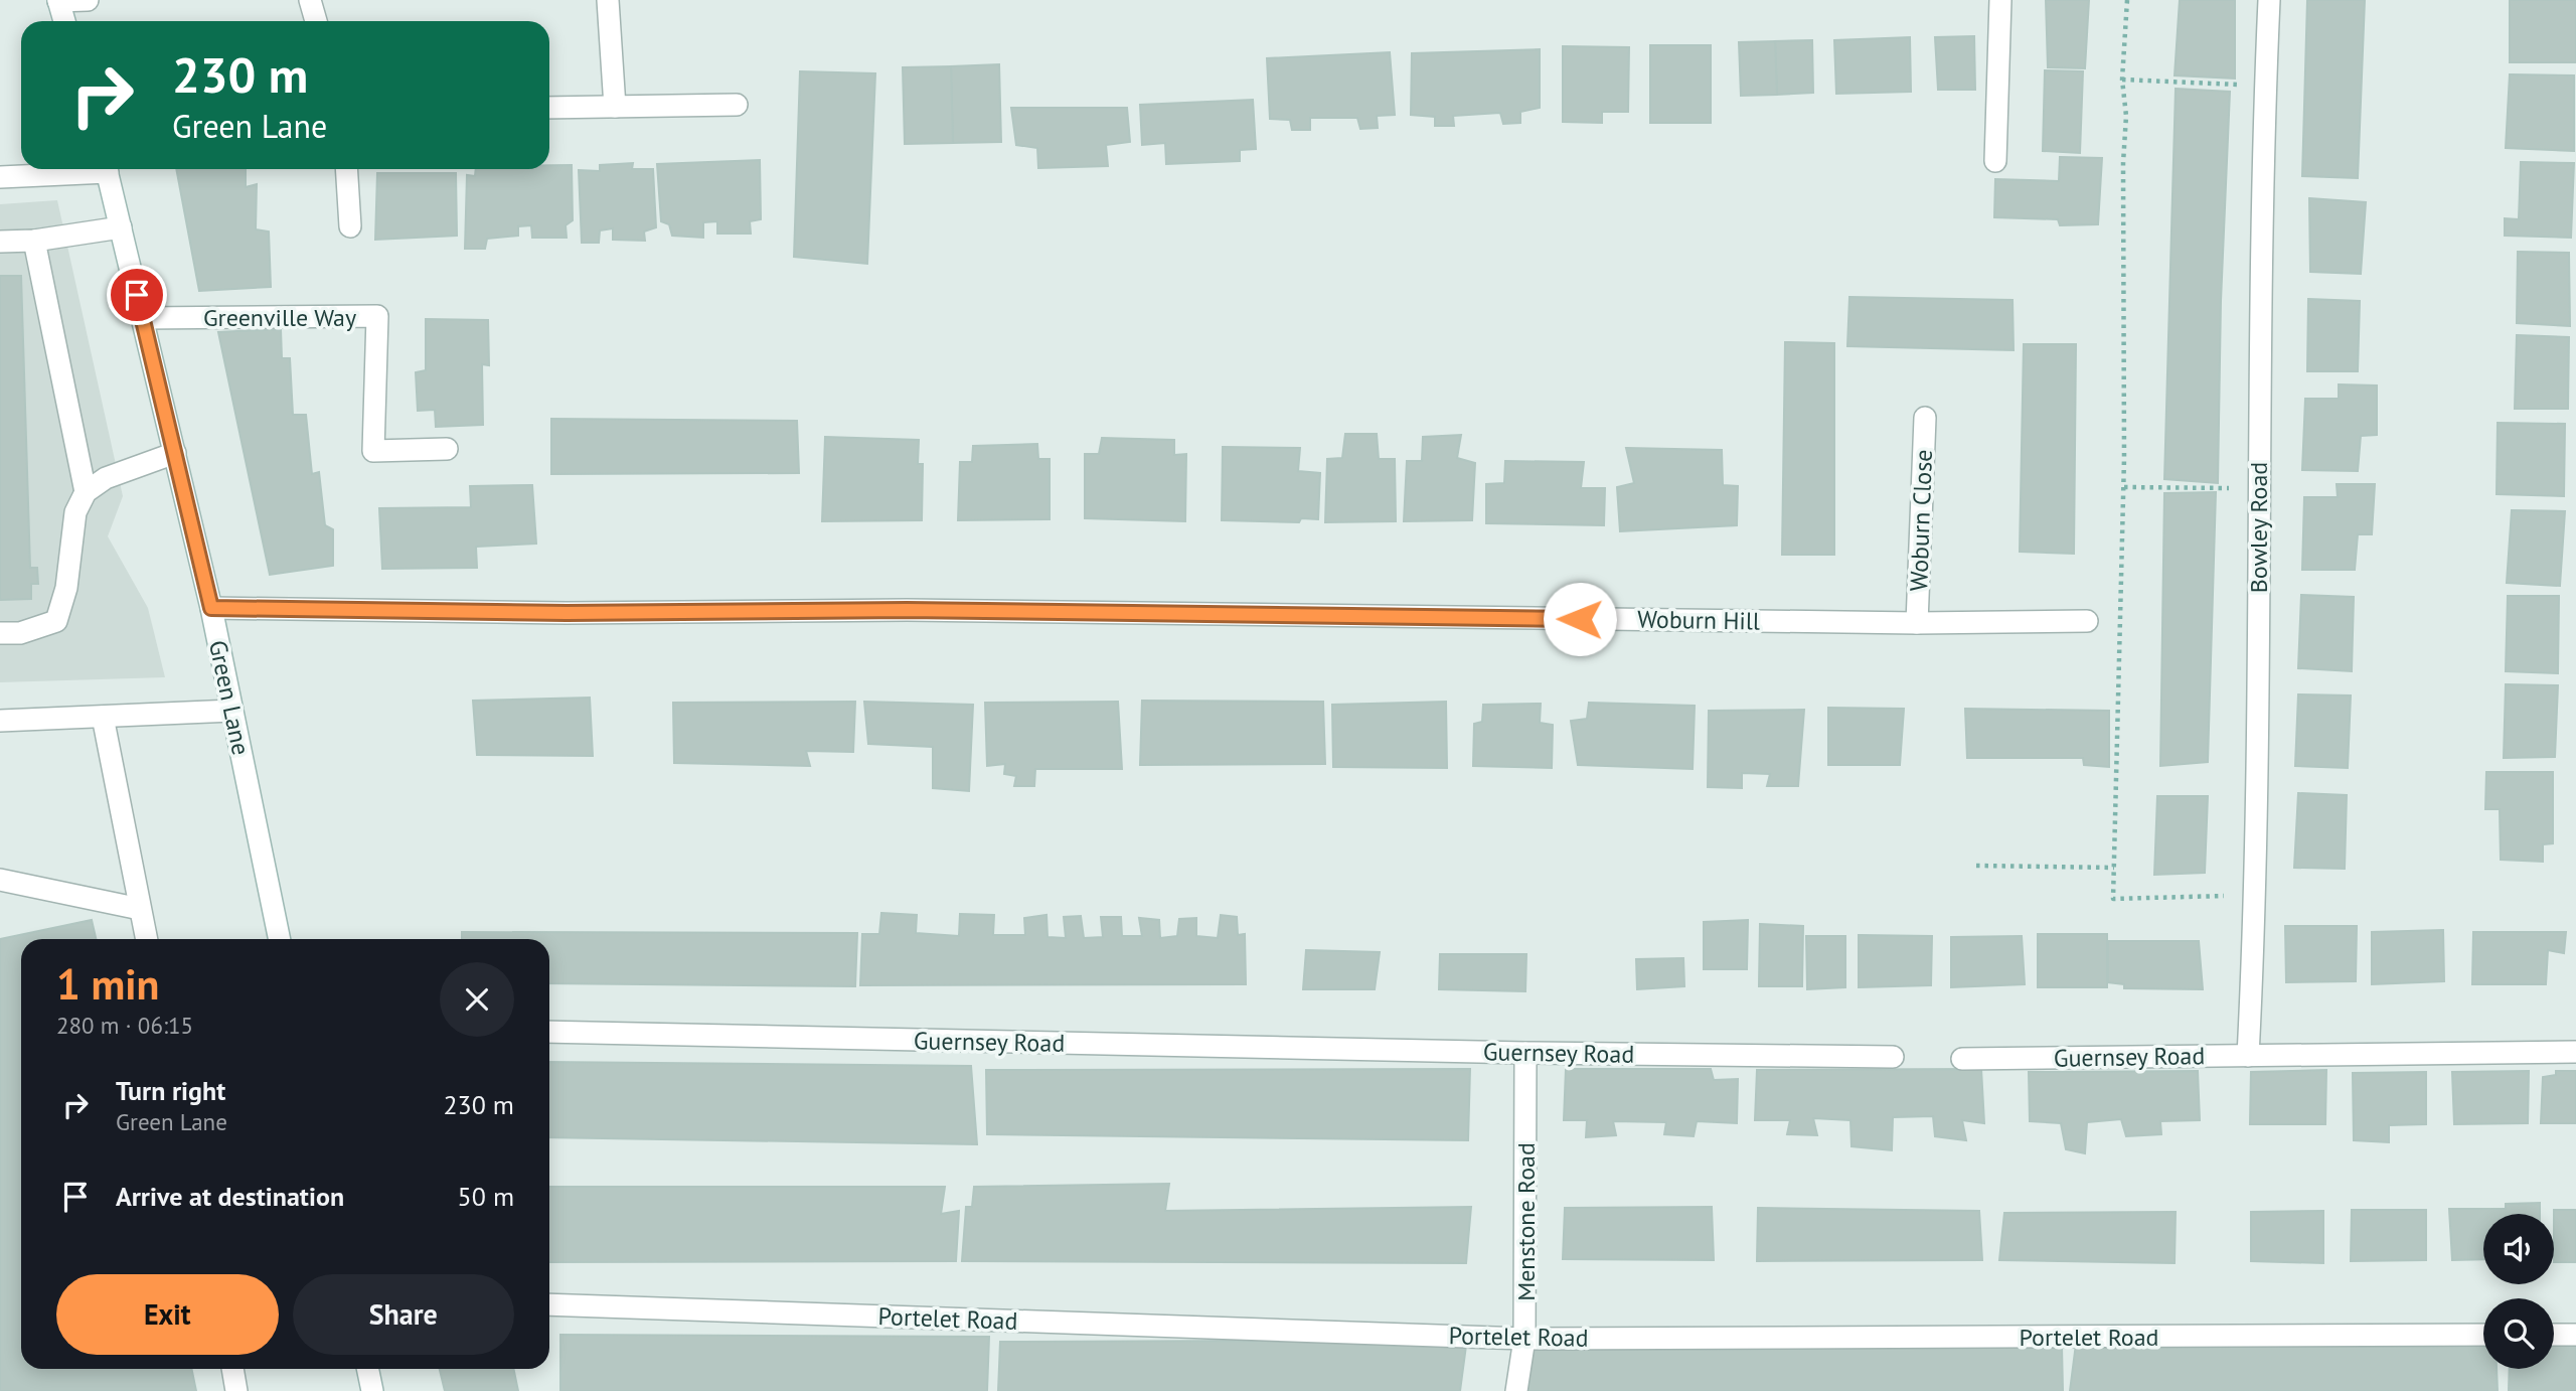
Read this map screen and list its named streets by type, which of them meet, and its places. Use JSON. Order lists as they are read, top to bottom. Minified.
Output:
{"streets":{"street":["Greenville Way","Woburn Close","Bowley Road","Woburn Hill","Green Lane","Guernsey Road","Menstone Road","Portelet Road"]},"crossings":[["Greenville Way","Green Lane"],["Woburn Close","Woburn Hill"],["Bowley Road","Guernsey Road"],["Woburn Hill","Green Lane"],["Guernsey Road","Menstone Road"],["Menstone Road","Portelet Road"]],"page":{"turn":["230 m","Green Lane"],"heading":["1 min","280 m · 06:15"],"list":[{"name":"Turn right","note":"Green Lane","value":"230 m"},{"name":"Arrive at destination","value":"50 m"}],"buttons":["Exit","Share"]}}
